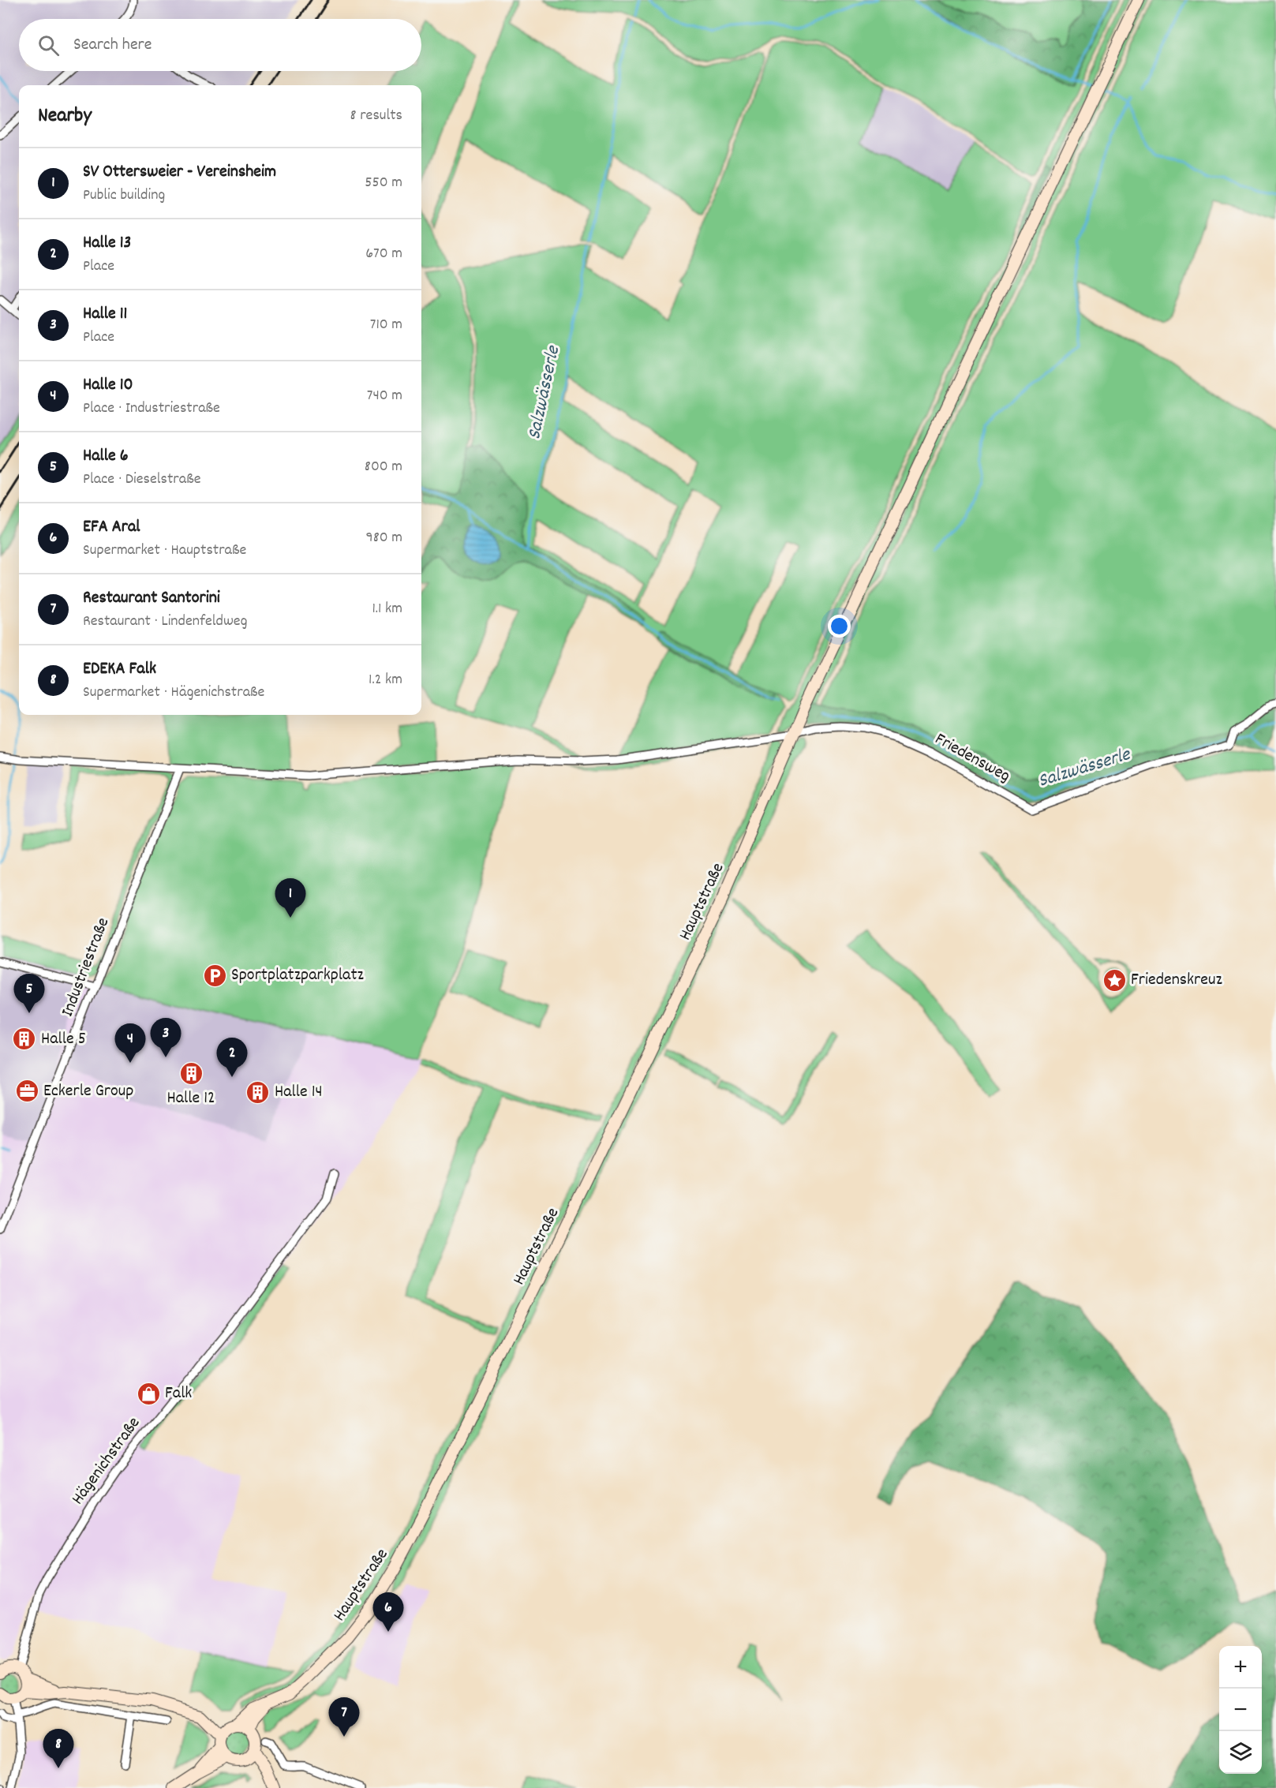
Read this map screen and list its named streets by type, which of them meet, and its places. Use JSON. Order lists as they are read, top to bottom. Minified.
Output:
{"streets":{"street":["Friedensweg","Hauptstraße","Industriestraße","Hägenichstraße"]},"crossings":[["Friedensweg","Hauptstraße"],["Friedensweg","Industriestraße"]],"water":["Salzwässerle"],"places":{"parking":["Sportplatzparkplatz"],"place":["Friedenskreuz"],"building":["Halle 5","Halle 12","Halle 14"],"office":["Eckerle Group"],"shop":["Falk"]},"page":{"search":"Search here","heading":["Nearby","8 results"],"list":[{"mark":"1","name":"SV Ottersweier - Vereinsheim","note":"Public building","value":"550 m"},{"mark":"2","name":"Halle 13","note":"Place","value":"670 m"},{"mark":"3","name":"Halle 11","note":"Place","value":"710 m"},{"mark":"4","name":"Halle 10","note":"Place · Industriestraße","value":"740 m"},{"mark":"5","name":"Halle 6","note":"Place · Dieselstraße","value":"800 m"},{"mark":"6","name":"EFA Aral","note":"Supermarket · Hauptstraße","value":"980 m"},{"mark":"7","name":"Restaurant Santorini","note":"Restaurant · Lindenfeldweg","value":"1.1 km"},{"mark":"8","name":"EDEKA Falk","note":"Supermarket · Hägenichstraße","value":"1.2 km"}],"pins":["1","5","3","4","2","6","7","8"],"map_buttons":["+","−"]}}
